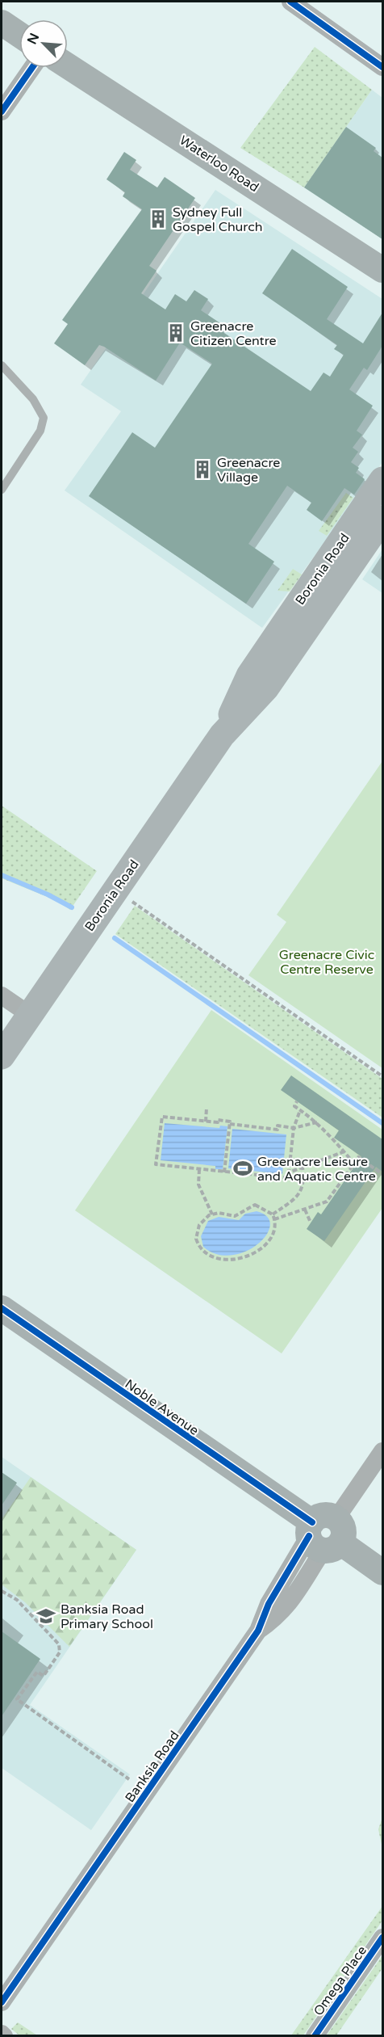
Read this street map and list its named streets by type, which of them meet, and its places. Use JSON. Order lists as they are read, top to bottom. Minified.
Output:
{"streets":{"main road":["Boronia Road"],"street":["Waterloo Road","Noble Avenue","Banksia Road","Omega Place"]},"crossings":[["Noble Avenue","Banksia Road"]],"parks":["Greenacre Civic Centre Reserve"],"places":{"building":["Sydney Full Gospel Church","Greenacre Citizen Centre","Greenacre Village"],"sports":["Greenacre Leisure and Aquatic Centre"],"school or university":["Banksia Road Primary School"]},"north":"top left"}
